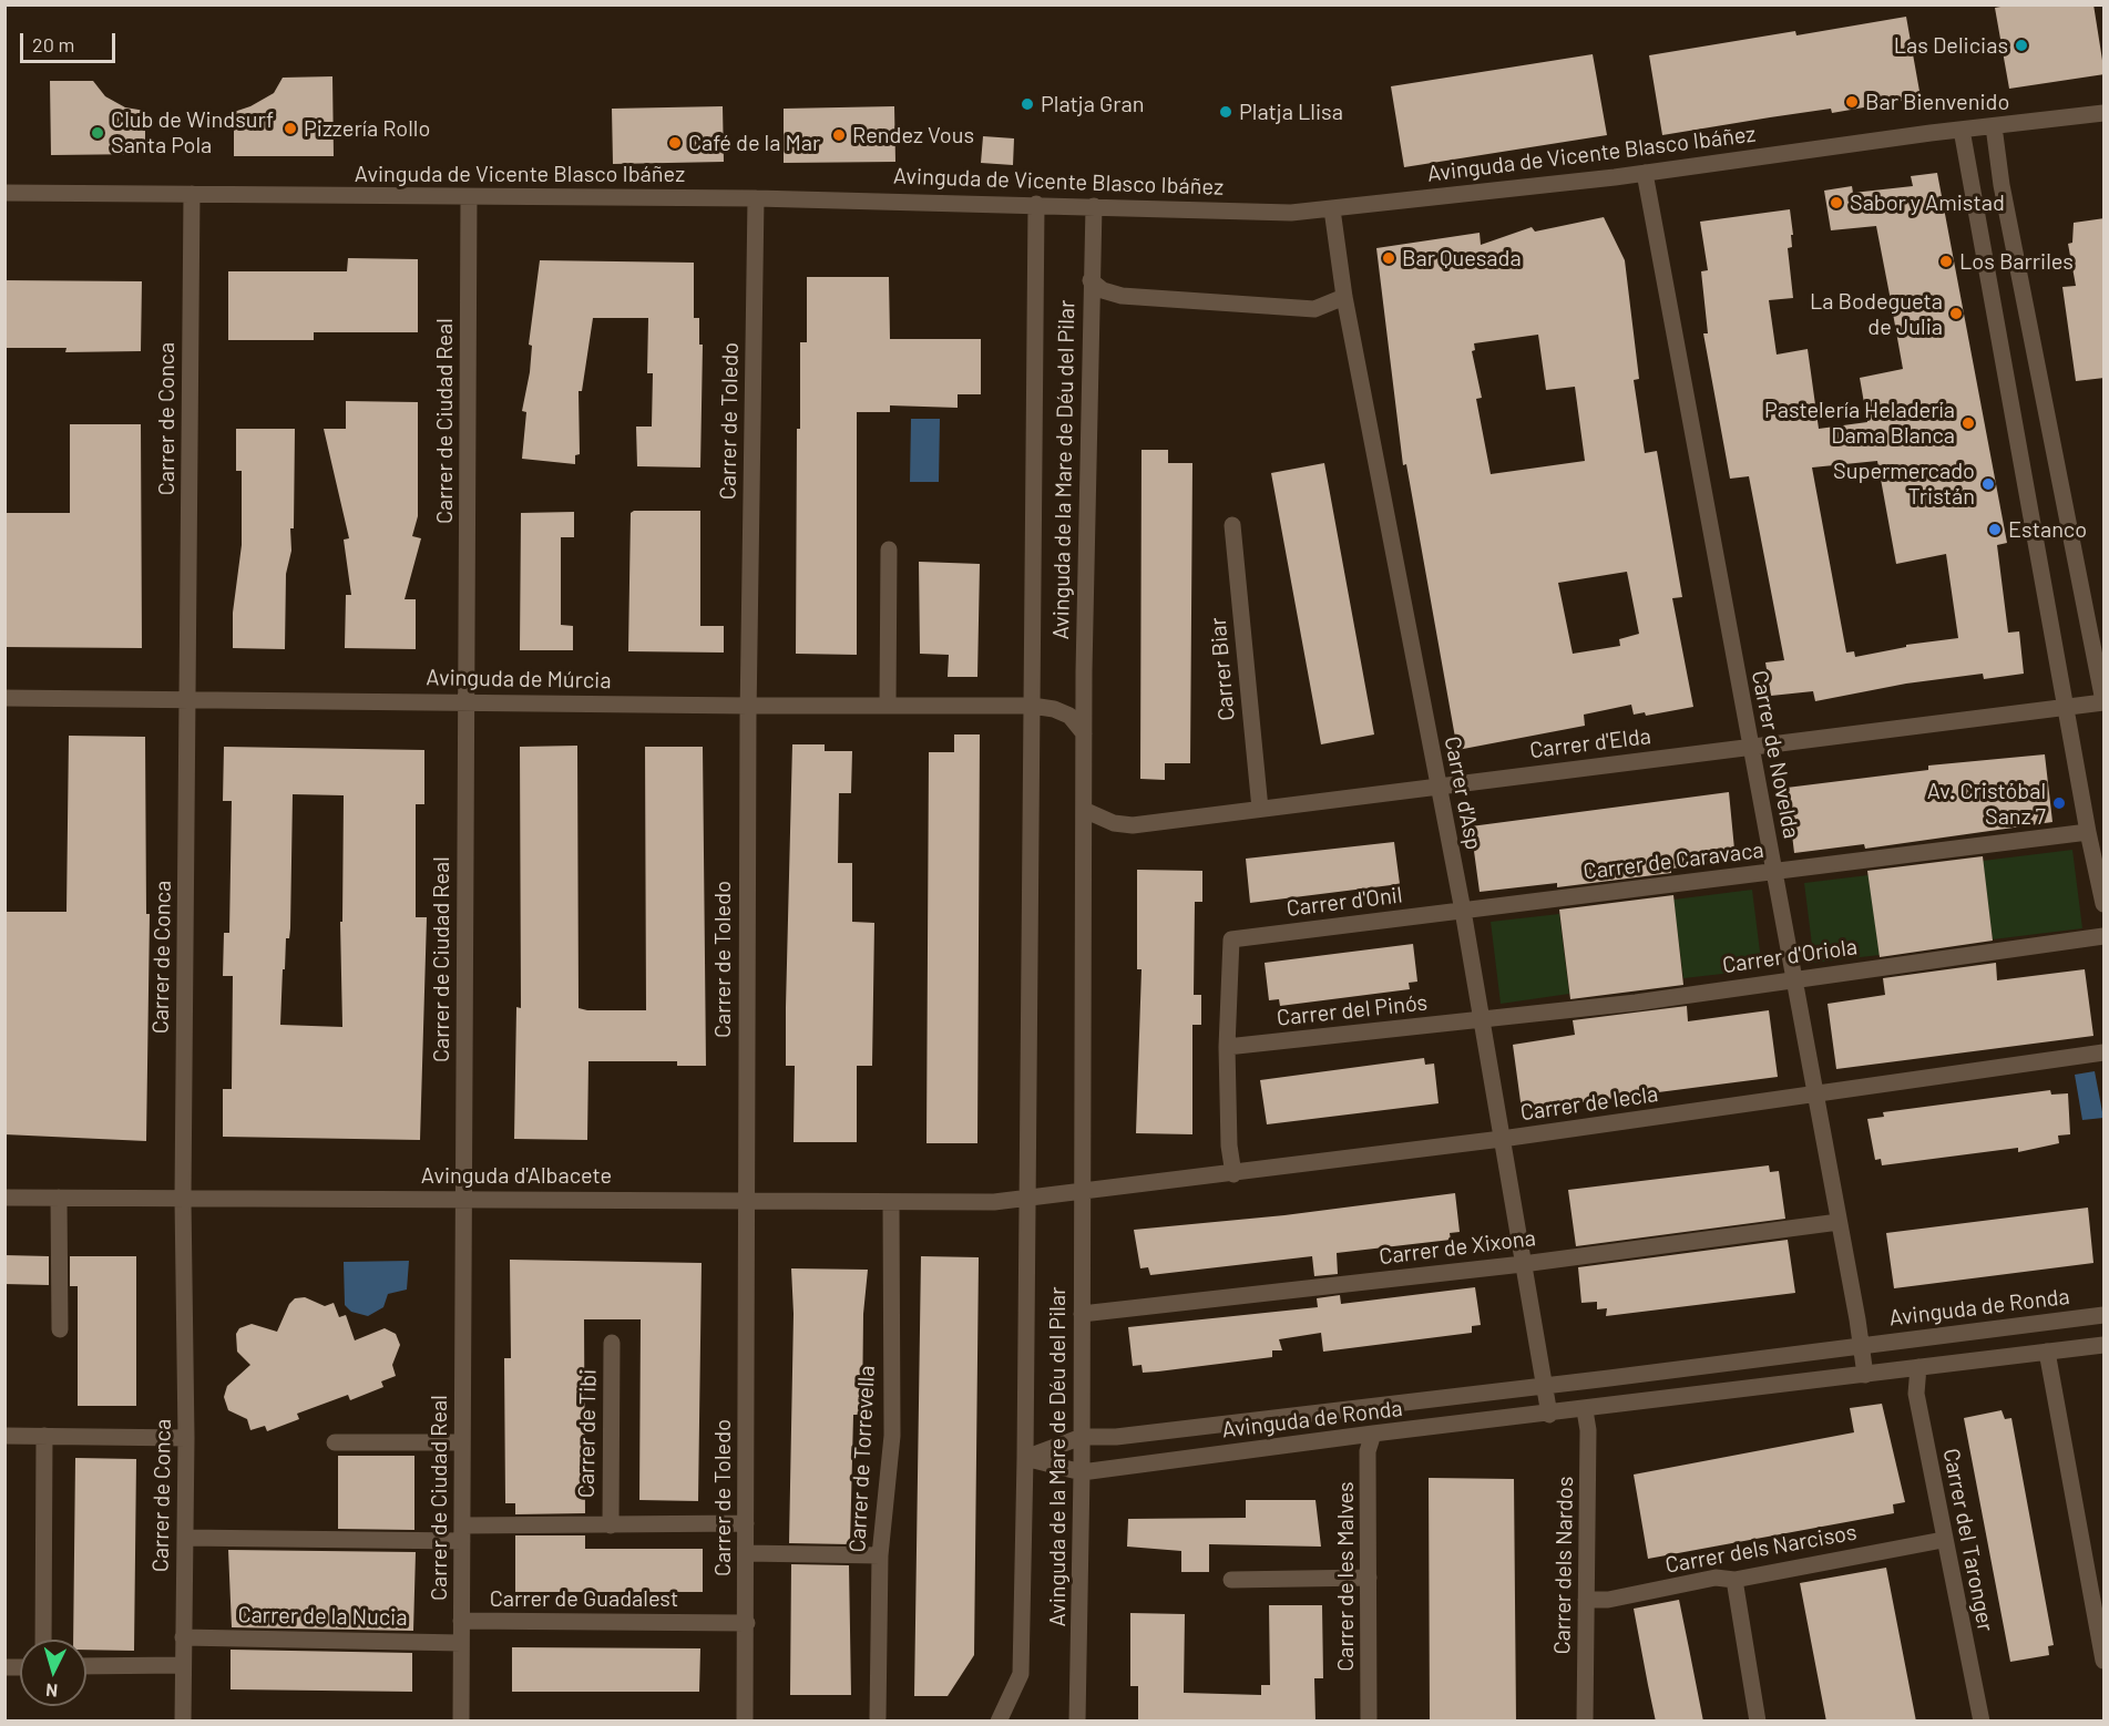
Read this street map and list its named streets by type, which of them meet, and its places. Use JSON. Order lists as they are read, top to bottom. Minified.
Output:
{"streets":{"street":["Avinguda de Vicente Blasco Ibáñez","Carrer de Conca","Carrer de Ciudad Real","Carrer de Toledo","Avinguda de la Mare de Déu del Pilar","Carrer Biar","Avinguda de Múrcia","Carrer d'Elda","Carrer de Novelda","Carrer d'Asp","Carrer de Caravaca","Carrer d'Onil","Carrer d'Oriola","Carrer del Pinós","Carrer de Iecla","Avinguda d'Albacete","Carrer de Xixona","Avinguda de Ronda","Carrer de Tibi","Carrer de Torrevella","Carrer del Taronger","Carrer dels Narcisos","Carrer dels Nardos","Carrer de les Malves","Carrer de Guadalest","Carrer de la Nucia"]},"crossings":[["Avinguda de Vicente Blasco Ibáñez","Carrer de Conca"],["Avinguda de Vicente Blasco Ibáñez","Carrer de Ciudad Real"],["Avinguda de Vicente Blasco Ibáñez","Carrer de Toledo"],["Avinguda de Vicente Blasco Ibáñez","Avinguda de la Mare de Déu del Pilar"],["Avinguda de Vicente Blasco Ibáñez","Carrer de Novelda"],["Avinguda de Vicente Blasco Ibáñez","Carrer d'Asp"],["Carrer de Conca","Avinguda de Múrcia"],["Carrer de Conca","Avinguda d'Albacete"],["Carrer de Conca","Carrer de la Nucia"],["Carrer de Ciudad Real","Avinguda de Múrcia"],["Carrer de Ciudad Real","Avinguda d'Albacete"],["Carrer de Ciudad Real","Carrer de Guadalest"],["Carrer de Ciudad Real","Carrer de la Nucia"],["Carrer de Toledo","Avinguda de Múrcia"],["Carrer de Toledo","Avinguda d'Albacete"],["Carrer de Toledo","Carrer de Guadalest"],["Avinguda de la Mare de Déu del Pilar","Avinguda de Múrcia"],["Avinguda de la Mare de Déu del Pilar","Carrer d'Elda"],["Avinguda de la Mare de Déu del Pilar","Carrer de Iecla"],["Avinguda de la Mare de Déu del Pilar","Avinguda d'Albacete"],["Avinguda de la Mare de Déu del Pilar","Carrer de Xixona"],["Avinguda de la Mare de Déu del Pilar","Avinguda de Ronda"],["Carrer Biar","Carrer d'Elda"],["Carrer d'Elda","Carrer de Novelda"],["Carrer d'Elda","Carrer d'Asp"],["Carrer de Novelda","Carrer de Caravaca"],["Carrer de Novelda","Carrer d'Oriola"],["Carrer de Novelda","Carrer de Iecla"],["Carrer de Novelda","Carrer de Xixona"],["Carrer de Novelda","Avinguda de Ronda"],["Carrer d'Asp","Carrer de Caravaca"],["Carrer d'Asp","Carrer d'Onil"],["Carrer d'Asp","Carrer d'Oriola"],["Carrer d'Asp","Carrer del Pinós"],["Carrer d'Asp","Carrer de Iecla"],["Carrer d'Asp","Carrer de Xixona"],["Carrer d'Asp","Avinguda de Ronda"],["Carrer de Caravaca","Carrer d'Onil"],["Carrer d'Onil","Carrer del Pinós"],["Carrer d'Oriola","Carrer del Pinós"],["Avinguda d'Albacete","Carrer de Torrevella"],["Avinguda de Ronda","Carrer del Taronger"],["Avinguda de Ronda","Carrer dels Nardos"],["Avinguda de Ronda","Carrer de les Malves"],["Carrer del Taronger","Carrer dels Narcisos"],["Carrer dels Narcisos","Carrer dels Nardos"]],"places":["Las Delicias","Bar Bienvenido","Platja Gran","Platja Llisa","Pizzería Rollo","Club de Windsurf Santa Pola","Rendez Vous","Café de la Mar","Sabor y Amistad","Bar Quesada","Los Barriles","La Bodegueta de Julia","Pastelería Heladería Dama Blanca","Supermercado Tristán","Estanco","Av. Cristóbal Sanz 7"],"scale_bar":"20 m","north":"bottom"}
